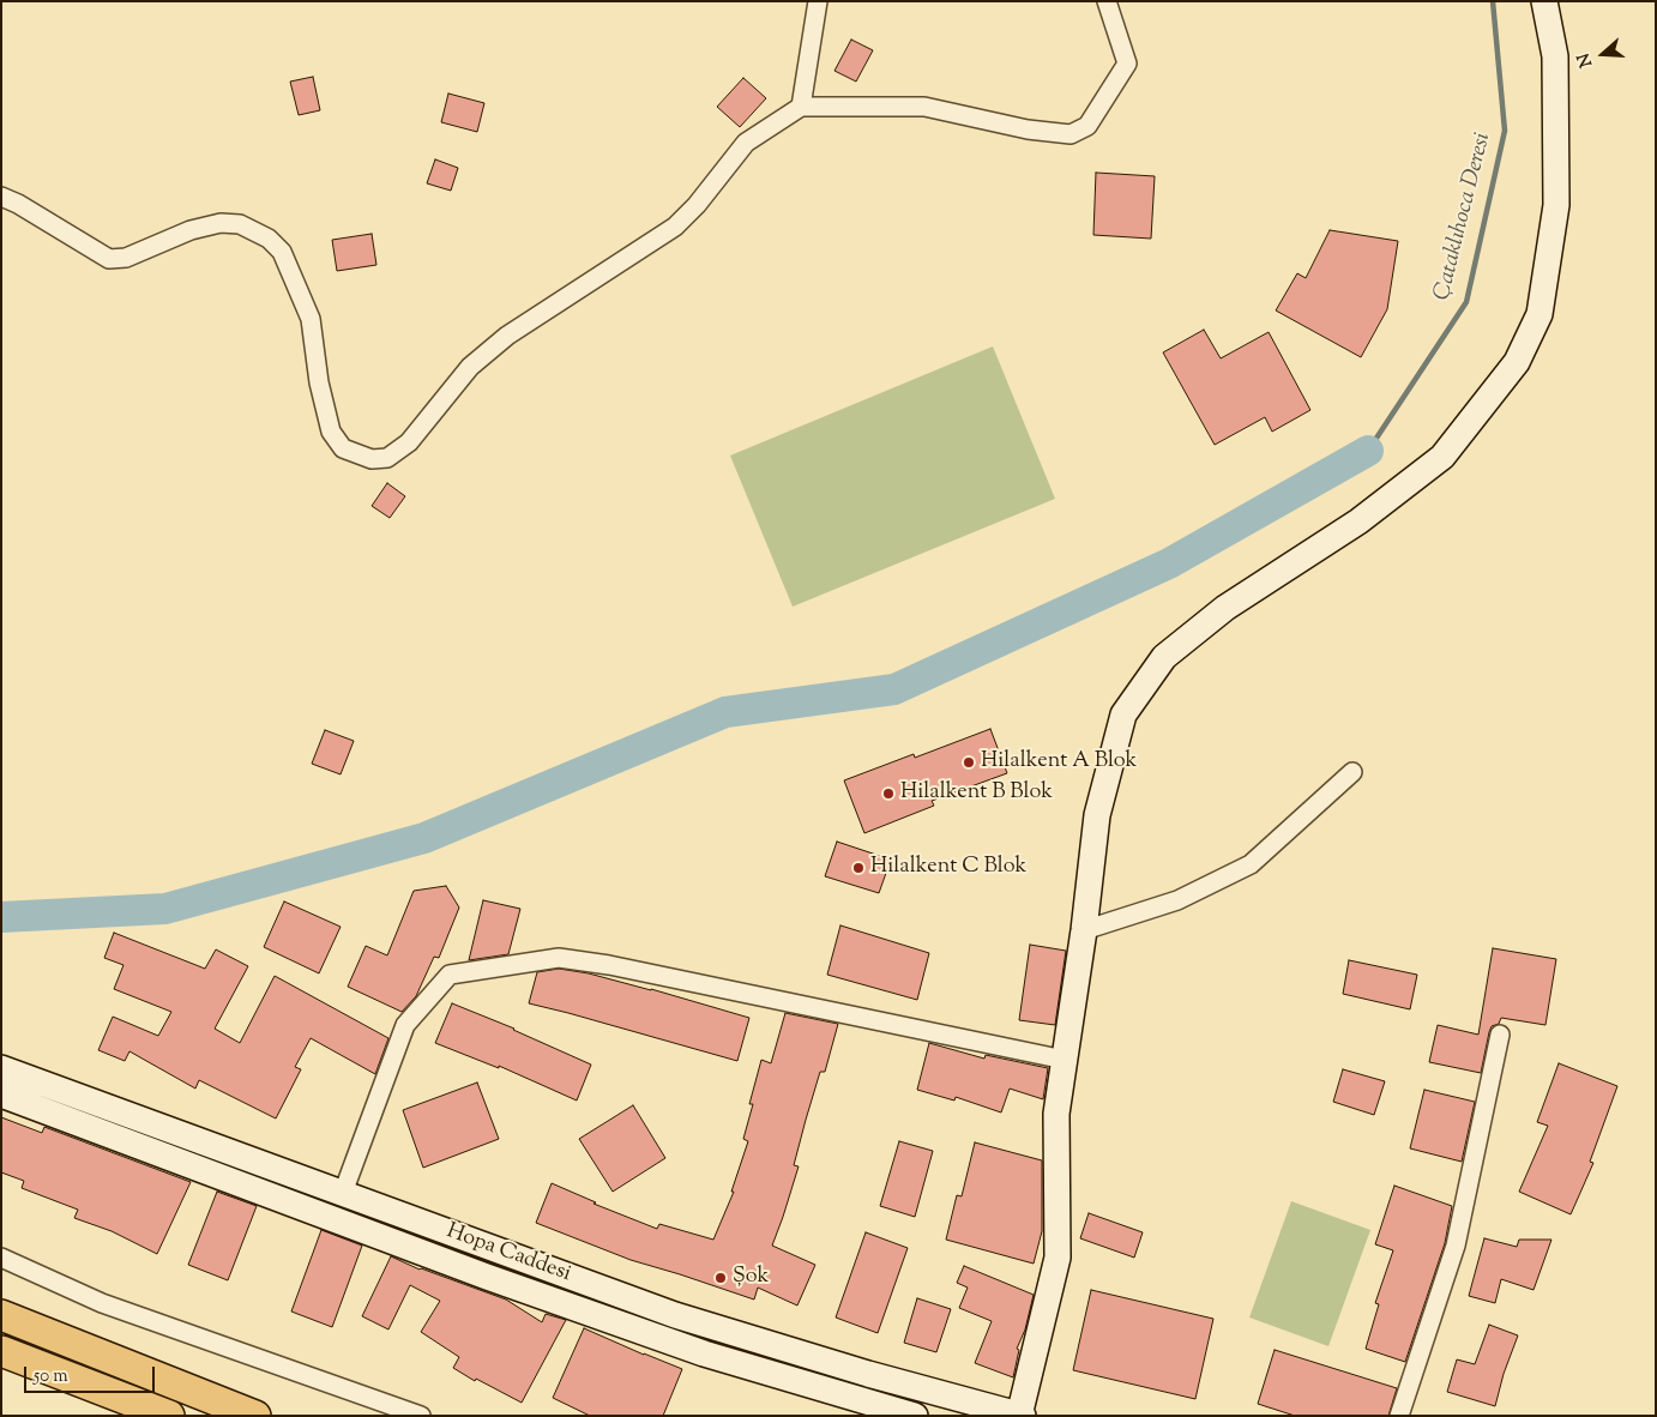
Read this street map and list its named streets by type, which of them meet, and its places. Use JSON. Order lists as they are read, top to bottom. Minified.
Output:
{"streets":{"main road":["Hopa Caddesi"]},"water":["Çataklıhoca Deresi"],"places":["Hilalkent A Blok","Hilalkent B Blok","Hilalkent C Blok","Şok"],"scale_bar":"50 m","north":"left"}
